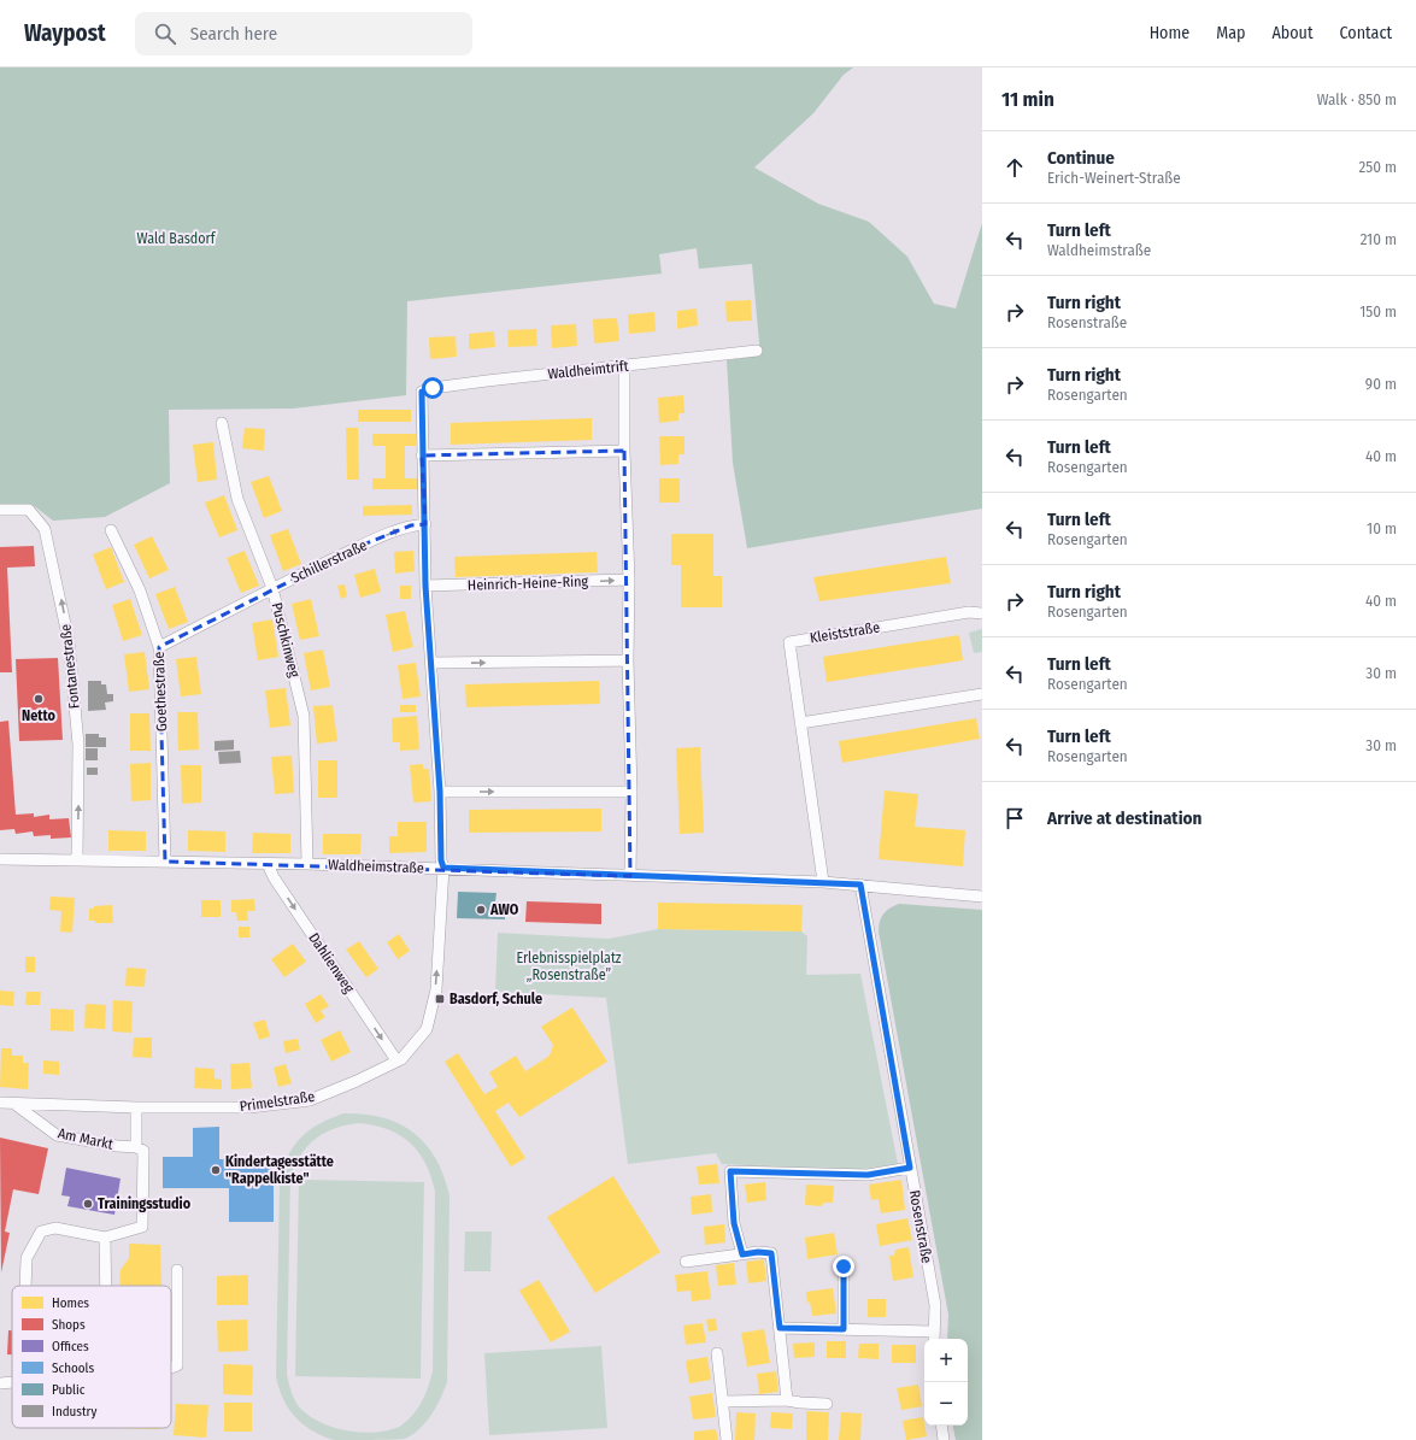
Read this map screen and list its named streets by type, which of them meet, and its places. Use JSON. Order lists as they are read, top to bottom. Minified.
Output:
{"streets":{"street":["Waldheimtrift","Schillerstraße","Heinrich-Heine-Ring","Kleiststraße","Puschkinweg","Fontanestraße","Goethestraße","Waldheimstraße","Dahlienweg","Primelstraße","Am Markt","Rosenstraße"]},"crossings":[["Waldheimtrift","Primelstraße"],["Schillerstraße","Puschkinweg"],["Schillerstraße","Goethestraße"],["Schillerstraße","Primelstraße"],["Heinrich-Heine-Ring","Primelstraße"],["Kleiststraße","Waldheimstraße"],["Puschkinweg","Waldheimstraße"],["Fontanestraße","Waldheimstraße"],["Goethestraße","Waldheimstraße"],["Waldheimstraße","Dahlienweg"],["Waldheimstraße","Primelstraße"],["Waldheimstraße","Rosenstraße"],["Dahlienweg","Primelstraße"],["Primelstraße","Am Markt"]],"one_way":["Schillerstraße","Fontanestraße","Dahlienweg"],"parks":["Wald Basdorf","Erlebnisspielplatz „Rosenstraße”"],"places":{"other":["Netto","AWO","Kindertagesstätte \"Rappelkiste\"","Trainingsstudio"],"transit":["Basdorf, Schule"]},"legend":["Homes","Shops","Offices","Schools","Public","Industry"],"page":{"header":"Waypost","search":"Search here","nav":["Home","Map","About","Contact"],"heading":["11 min","Walk · 850 m"],"list":[["Continue","Erich-Weinert-Straße","250 m"],["Turn left","Waldheimstraße","210 m"],["Turn right","Rosenstraße","150 m"],["Turn right","Rosengarten","90 m"],["Turn left","Rosengarten","40 m"],["Turn left","Rosengarten","10 m"],["Turn right","Rosengarten","40 m"],["Turn left","Rosengarten","30 m"],["Turn left","Rosengarten","30 m"],"Arrive at destination"],"map_buttons":["+","−"]}}
